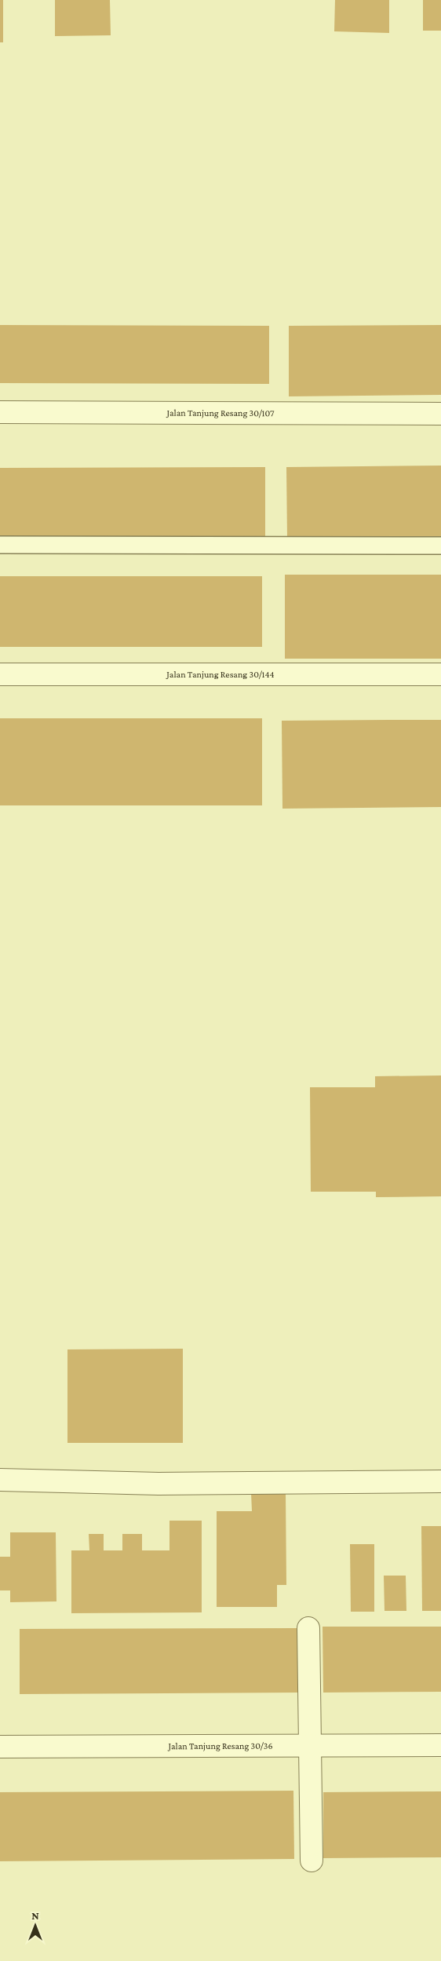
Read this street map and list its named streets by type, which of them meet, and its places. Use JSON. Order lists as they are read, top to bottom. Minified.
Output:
{"streets":{"street":["Jalan Tanjung Resang 30/107","Jalan Tanjung Resang 30/144","Jalan Tanjung Resang 30/36"]},"north":"top"}
